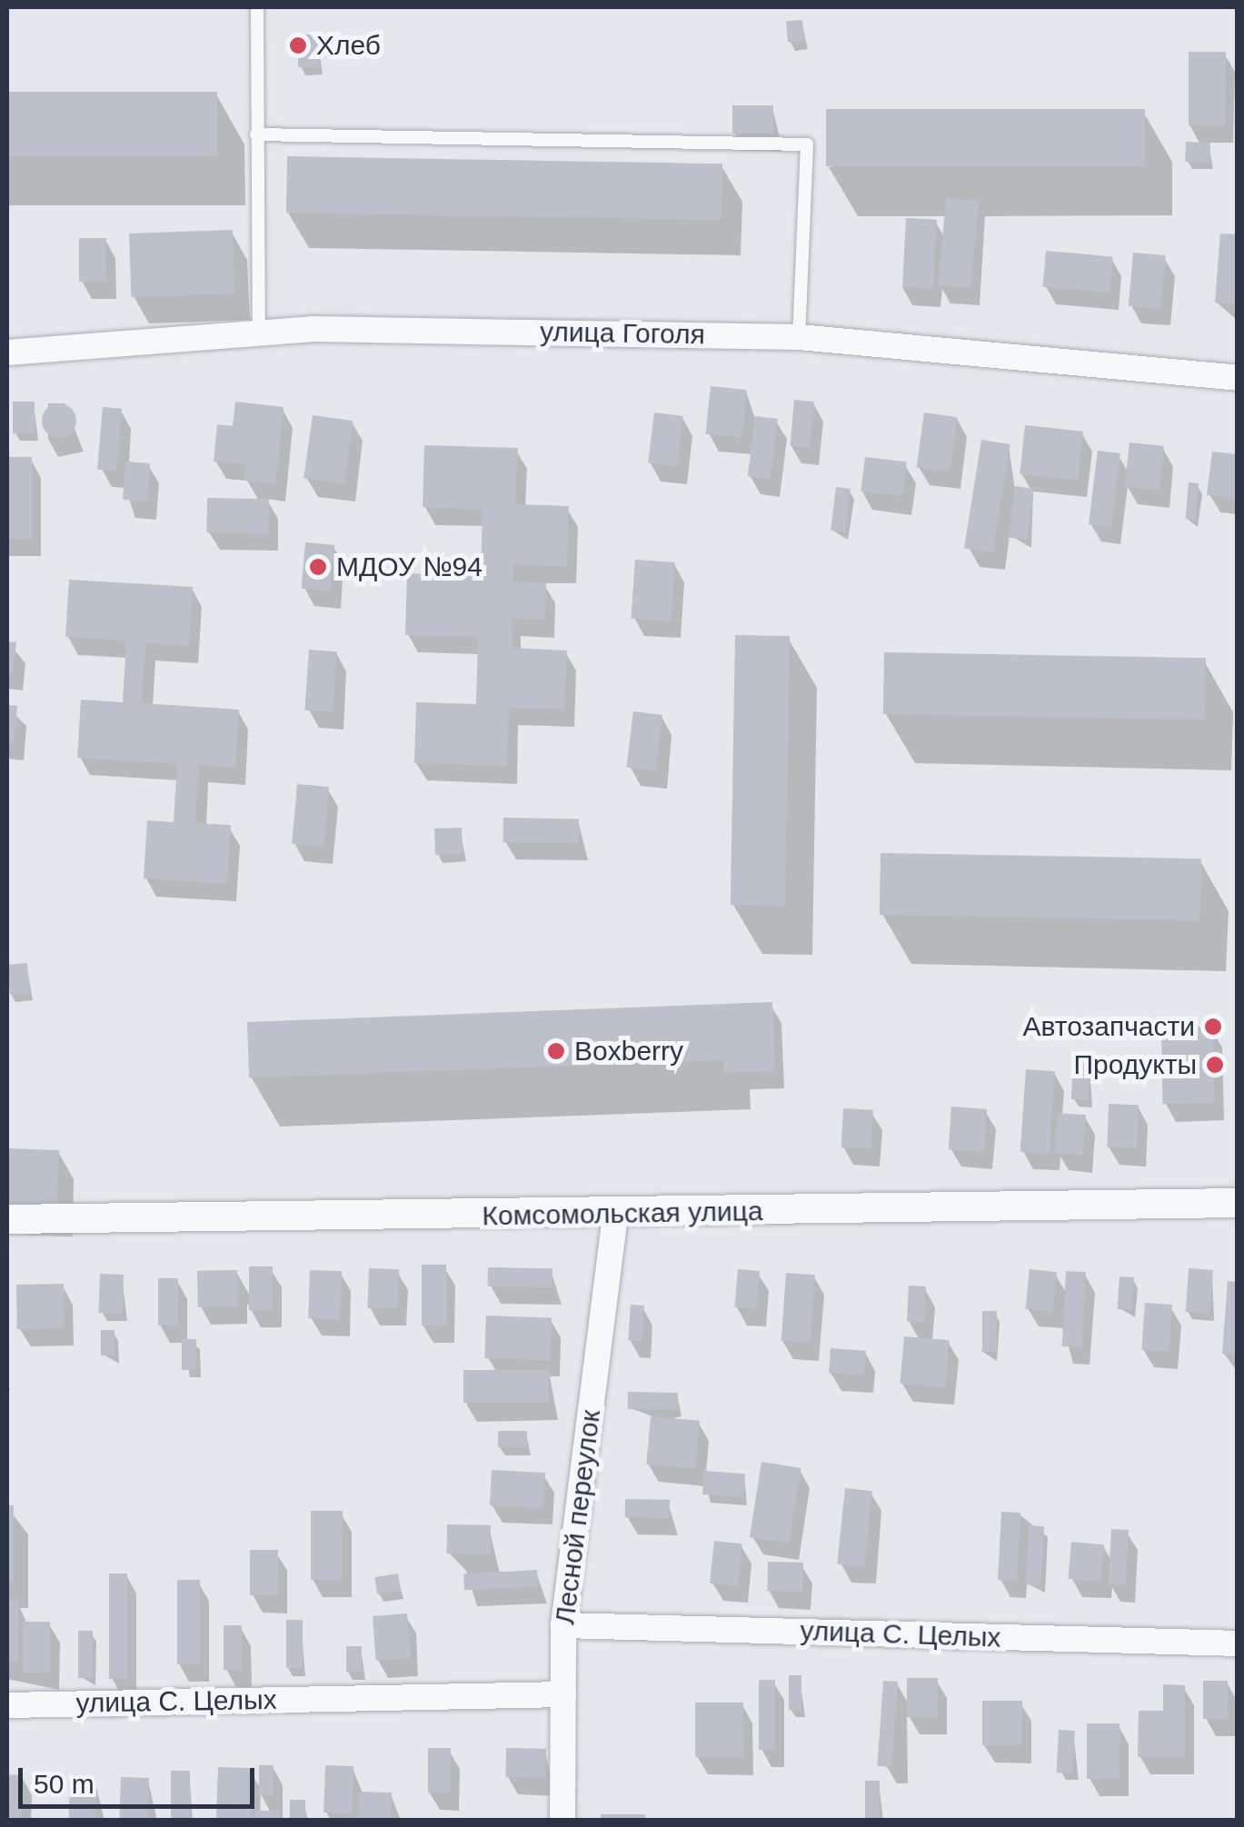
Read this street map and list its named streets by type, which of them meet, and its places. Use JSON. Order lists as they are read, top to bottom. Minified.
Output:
{"streets":{"street":["улица Гоголя","Комсомольская улица","Лесной переулок","улица С. Целых"]},"crossings":[["Комсомольская улица","Лесной переулок"],["Лесной переулок","улица С. Целых"]],"places":["Хлеб","МДОУ №94","Автозапчасти","Boxberry","Продукты"],"scale_bar":"50 m"}
